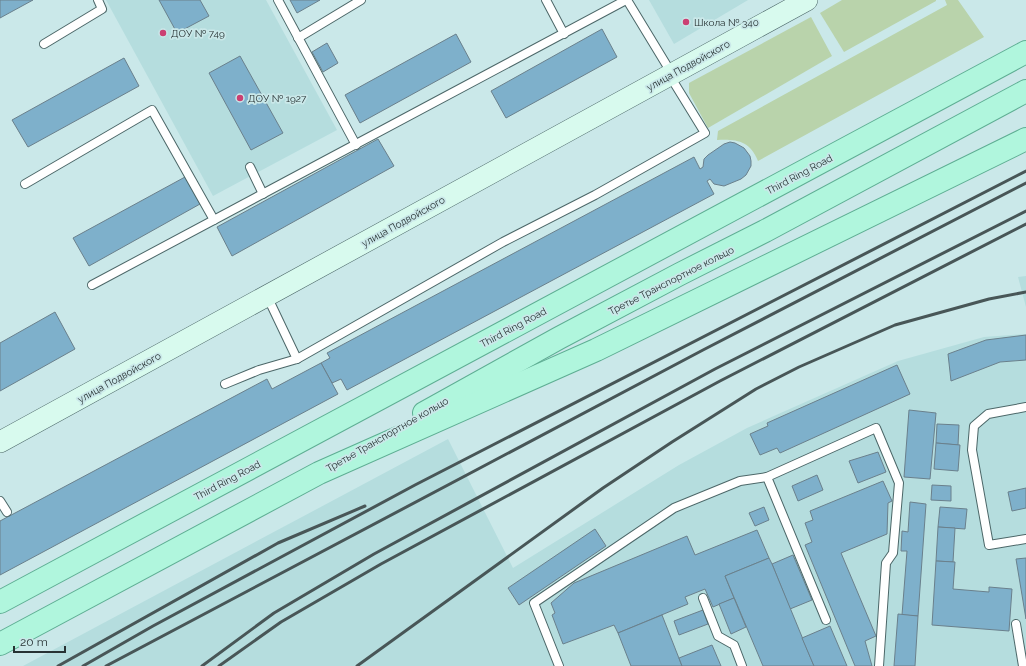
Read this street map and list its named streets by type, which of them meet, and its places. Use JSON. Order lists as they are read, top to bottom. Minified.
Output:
{"streets":{"main road":["Third Ring Road","Третье Транспортное кольцо"],"street":["улица Подвойского"]},"places":["Школа № 340","ДОУ № 749","ДОУ № 1927"],"scale_bar":"20 m"}
